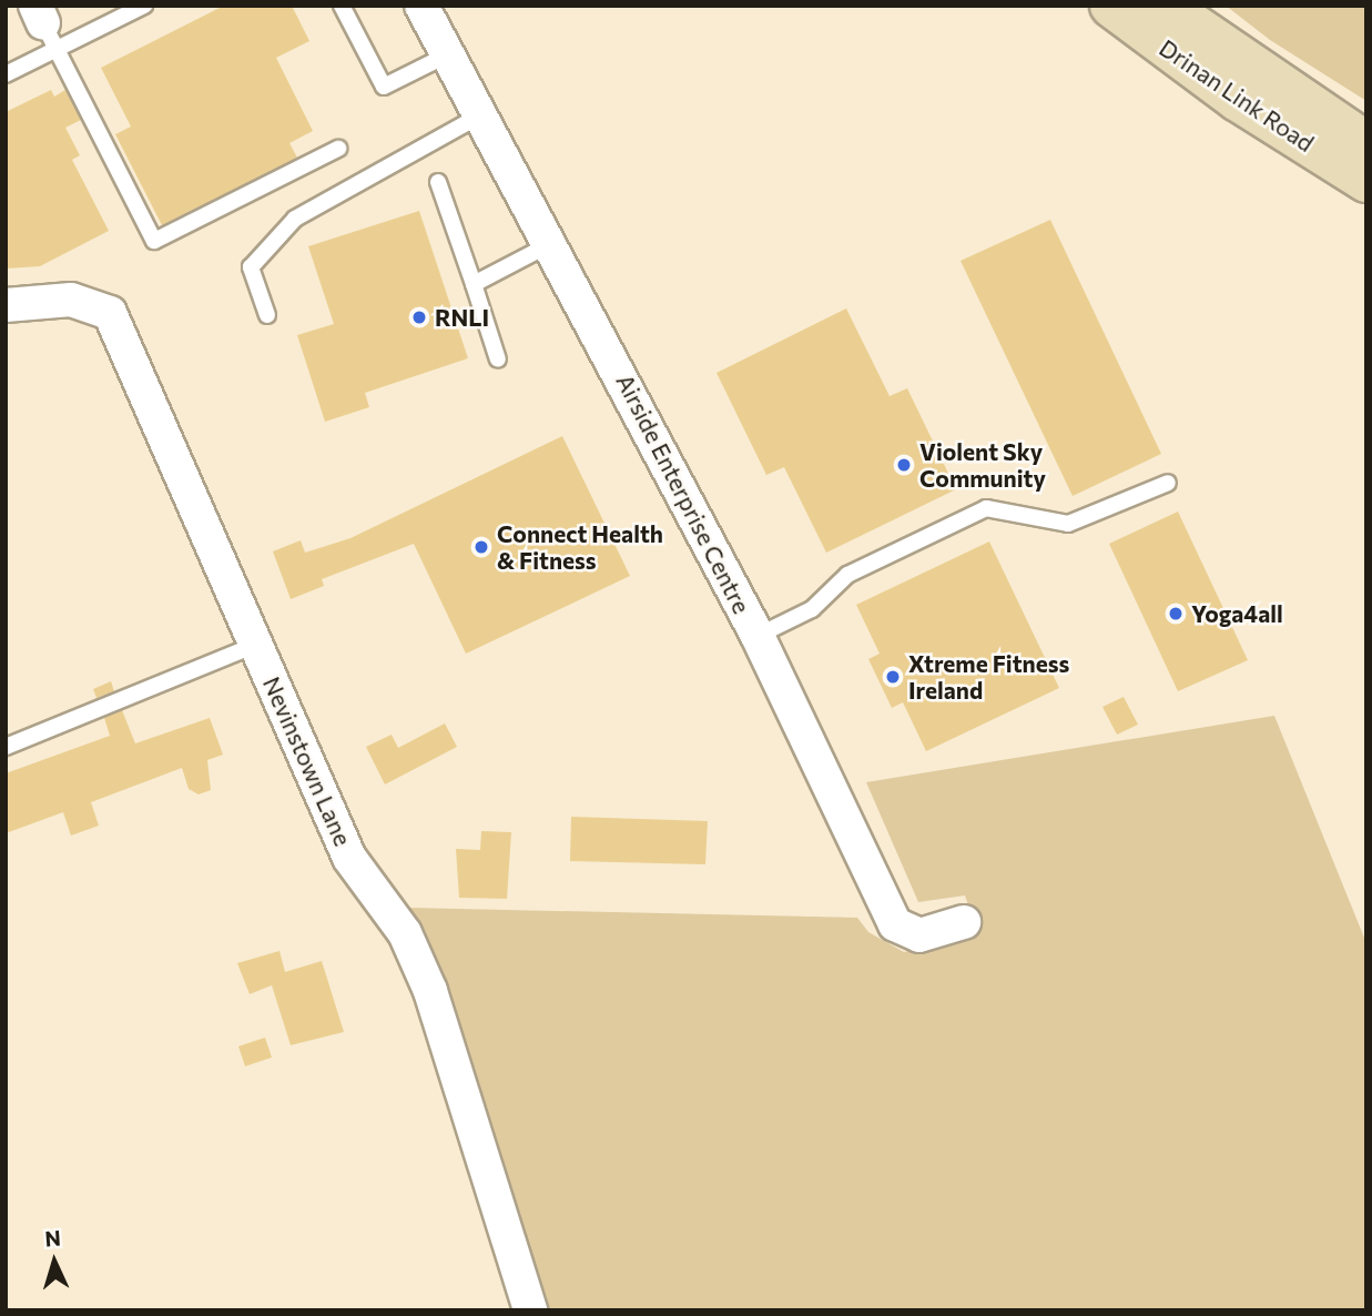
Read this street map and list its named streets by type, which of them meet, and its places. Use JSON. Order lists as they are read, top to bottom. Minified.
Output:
{"streets":{"main road":["Drinan Link Road"],"street":["Airside Enterprise Centre","Nevinstown Lane"]},"places":["RNLI","Violent Sky Community","Connect Health & Fitness","Yoga4all","Xtreme Fitness Ireland"],"north":"top"}
